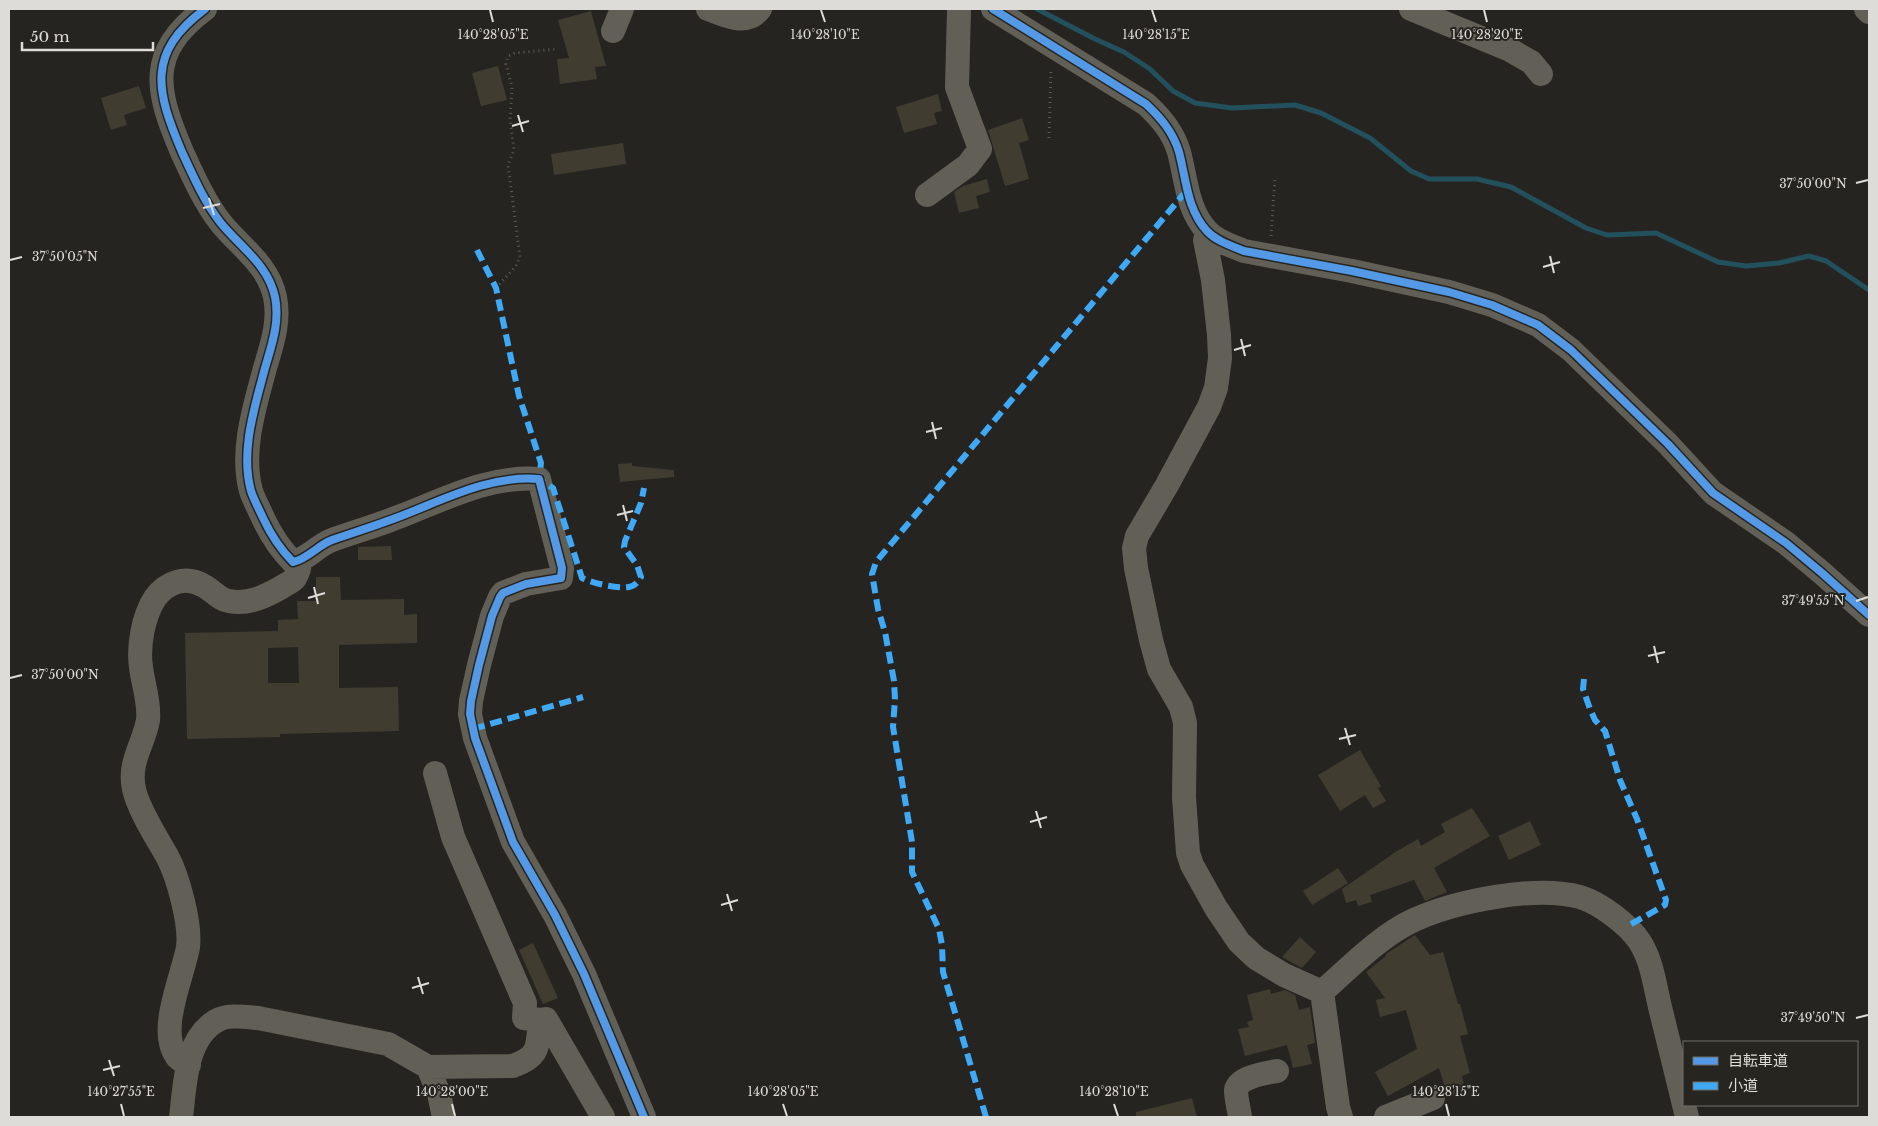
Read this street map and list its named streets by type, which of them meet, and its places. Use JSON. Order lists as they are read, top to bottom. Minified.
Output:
{"legend":["自転車道","小道"],"scale_bar":"50 m","coordinates":["140°28'05\"E","140°28'10\"E","140°28'15\"E","140°28'20\"E","37°50'00\"N","37°50'05\"N","37°49'55\"N","37°49'50\"N","140°27'55\"E","140°28'00\"E"]}
